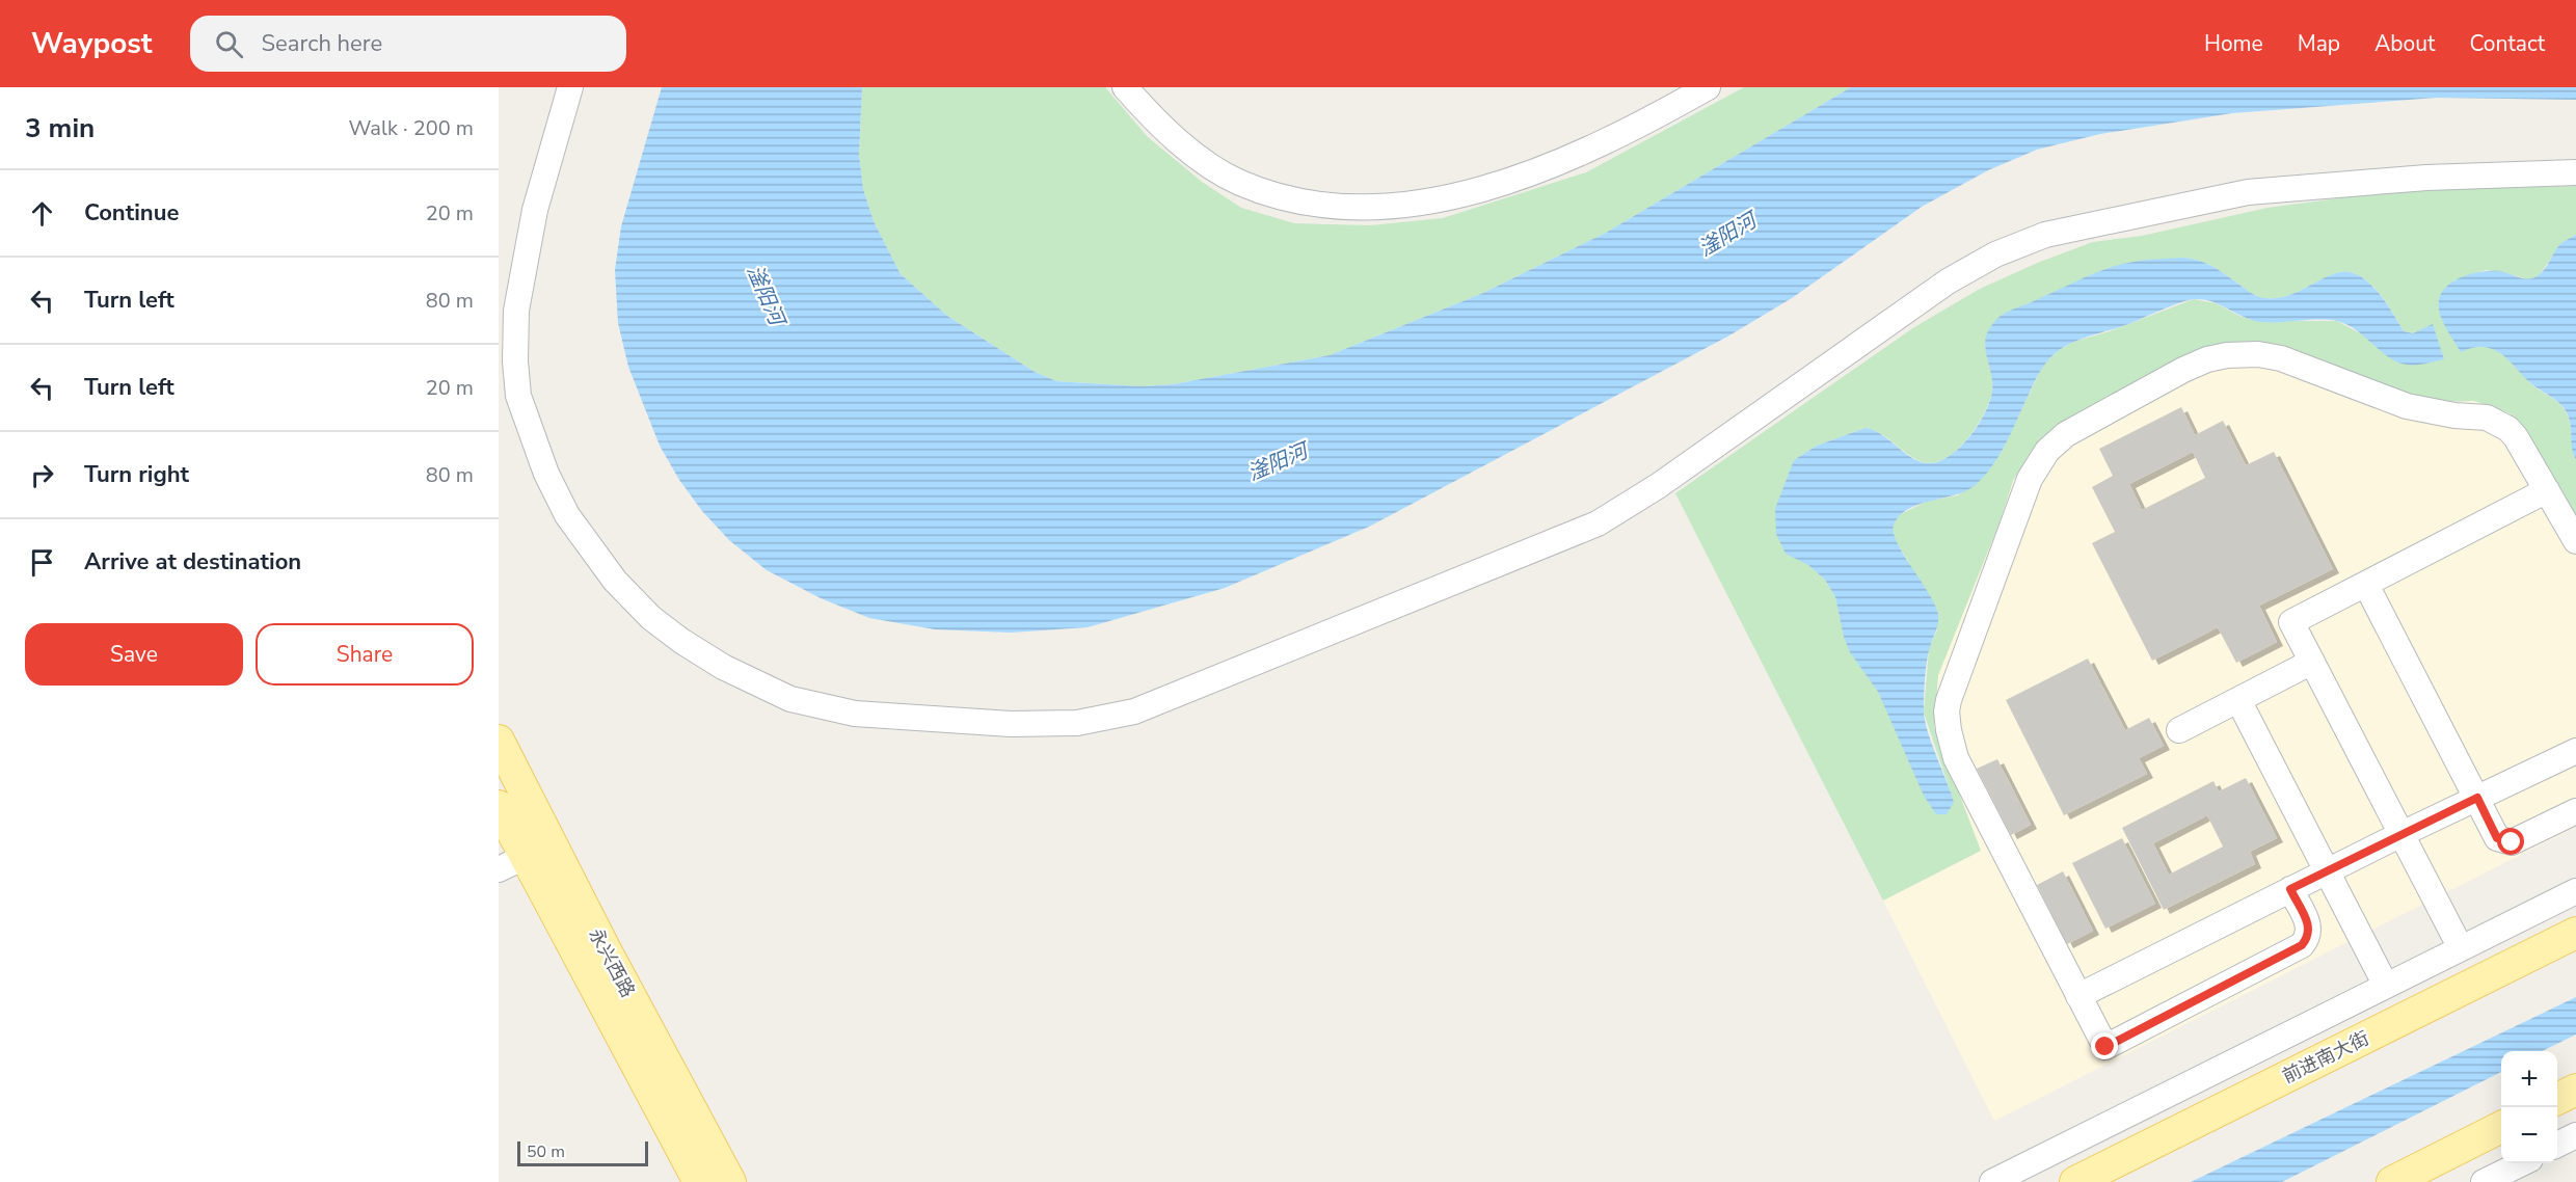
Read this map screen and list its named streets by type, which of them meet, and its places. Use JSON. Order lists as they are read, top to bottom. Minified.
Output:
{"streets":{"main road":["永兴西路","前进南大街"]},"water":["滏阳河"],"scale_bar":"50 m","page":{"header":"Waypost","search":"Search here","nav":["Home","Map","About","Contact"],"heading":["3 min","Walk · 200 m"],"list":[["Continue","20 m"],["Turn left","80 m"],["Turn left","20 m"],["Turn right","80 m"],"Arrive at destination"],"buttons":["Save","Share"],"map_buttons":["+","−"],"scale":"50 m"}}
